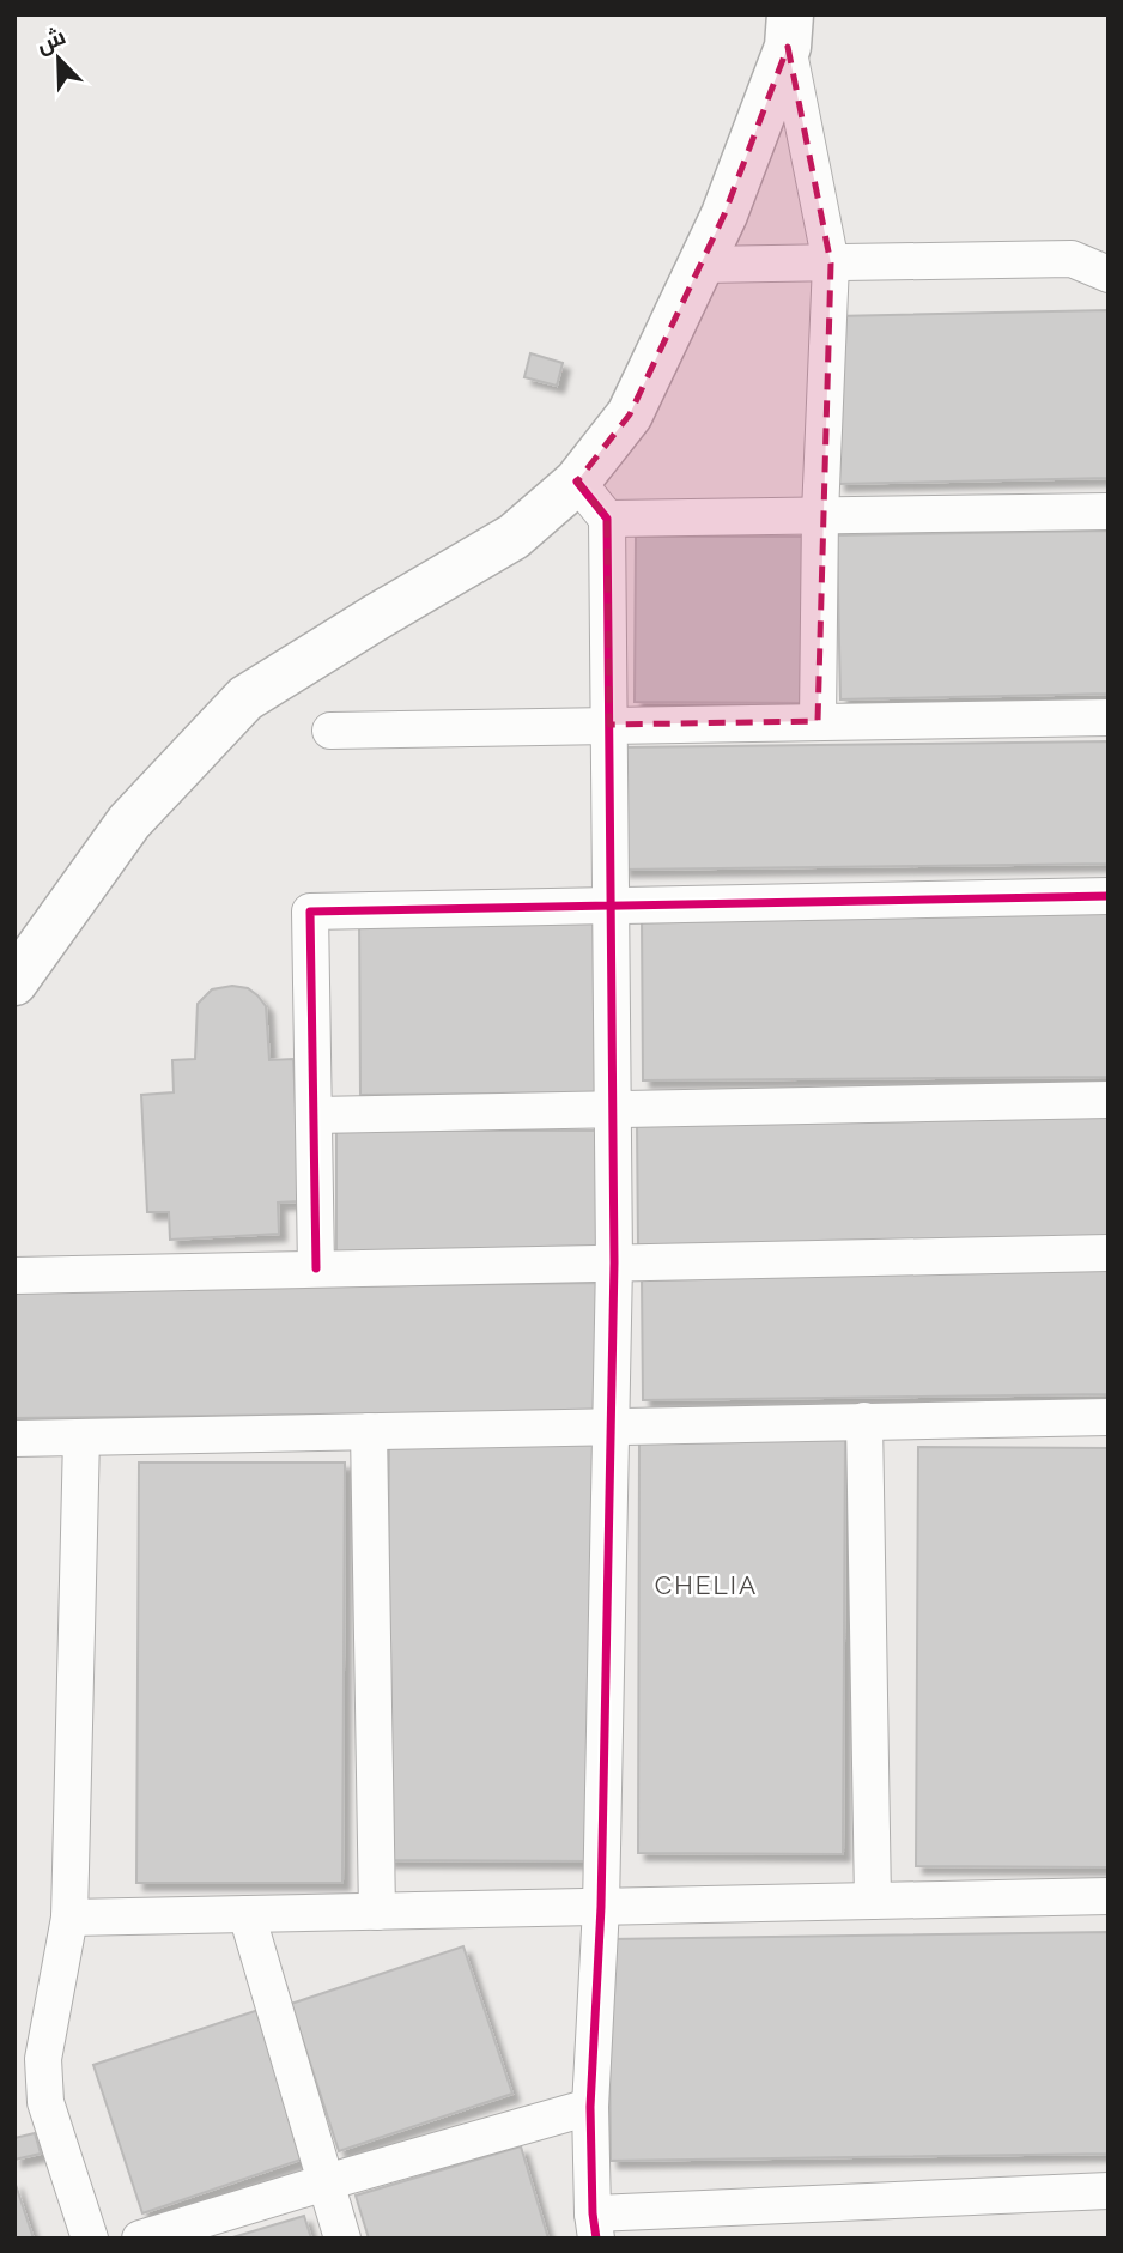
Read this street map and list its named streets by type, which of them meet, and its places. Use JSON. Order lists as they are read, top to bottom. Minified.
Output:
{"districts":["CHELIA"],"north":"top left"}
